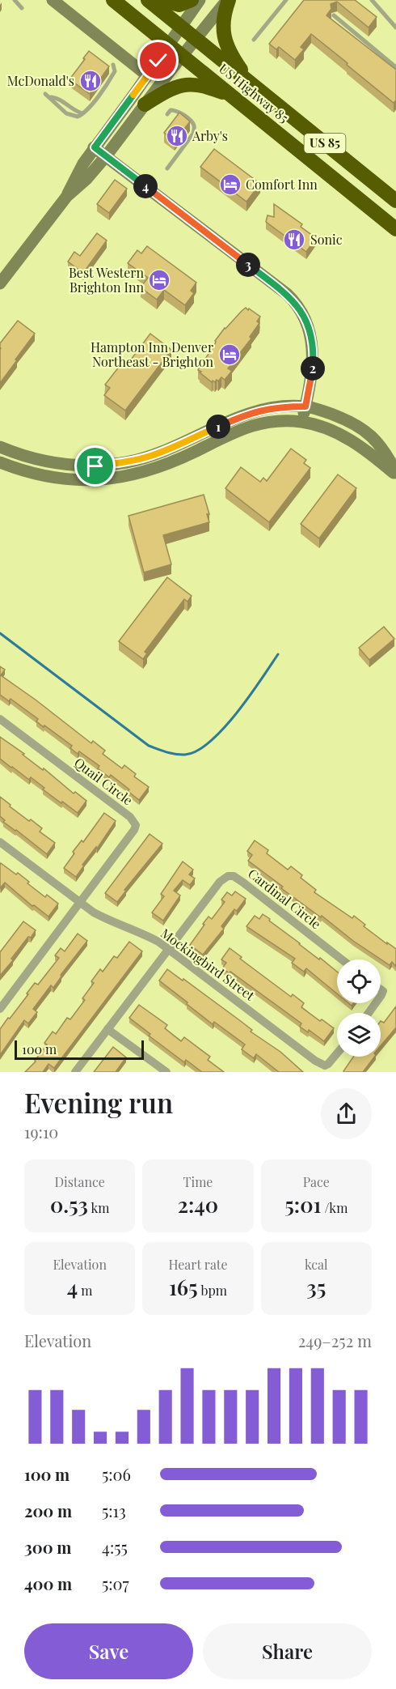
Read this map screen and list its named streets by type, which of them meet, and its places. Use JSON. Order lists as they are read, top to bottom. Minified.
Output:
{"streets":{"highway":["US Highway 85","US 85"],"street":["Quail Circle","Cardinal Circle","Mockingbird Street"]},"crossings":[["Quail Circle","Mockingbird Street"],["Cardinal Circle","Mockingbird Street"]],"places":{"restaurant":["McDonald's","Arby's","Sonic"],"hotel":["Comfort Inn","Best Western Brighton Inn","Hampton Inn Denver Northeast - Brighton"]},"scale_bar":"100 m","page":{"pins":["4","3","2","1"],"scale":"100 m","heading":["Evening run","19:10"],"stats":[["Distance","0.53 km"],["Time","2:40"],["Pace","5:01 /km"],["Elevation","4 m"],["Heart rate","165 bpm"],["kcal","35"]],"chart":["Elevation","249–252 m"],"list":[{"name":"100 m","note":"5:06"},{"name":"200 m","note":"5:13"},{"name":"300 m","note":"4:55"},{"name":"400 m","note":"5:07"}],"buttons":["Save","Share"]}}
